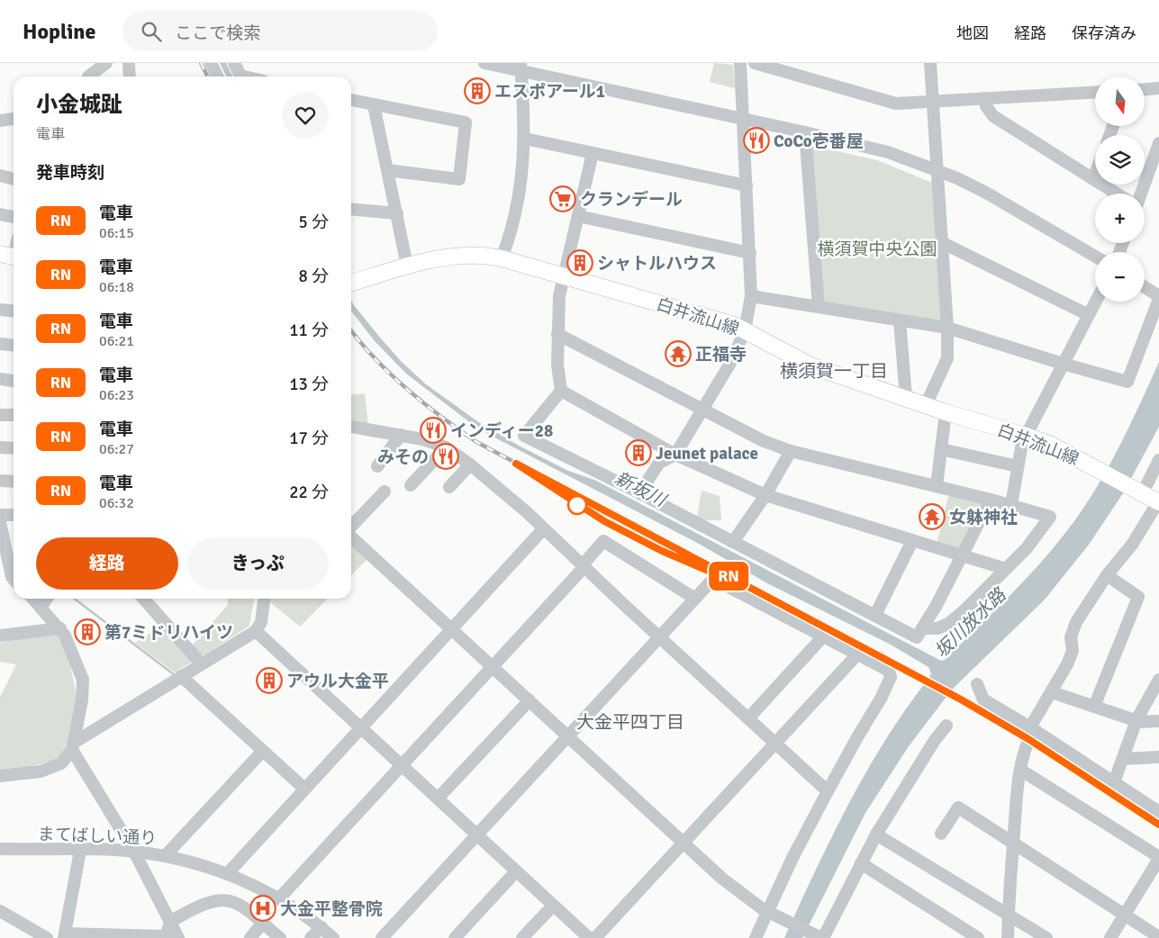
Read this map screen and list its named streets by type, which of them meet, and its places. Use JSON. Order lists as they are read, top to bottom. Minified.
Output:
{"streets":{"main road":["白井流山線"],"street":["まてばしい通り"]},"districts":["横須賀一丁目","大金平四丁目"],"water":["新坂川","坂川放水路"],"parks":["横須賀中央公園"],"places":{"building":["エスポアール1","シャトルハウス","Jeunet palace","第7ミドリハイツ","アウル大金平"],"restaurant":["CoCo壱番屋","インディー28","みその"],"supermarket":["クランデール"],"temple":["正福寺","女躰神社"],"hospital":["大金平整骨院"]},"north":"bottom","page":{"header":"Hopline","search":"ここで検索","nav":["地図","経路","保存済み"],"on_map":"RN","map_buttons":["+","−"],"heading":[["小金城趾","電車"],"発車時刻"],"list":[{"mark":"RN","name":"電車","note":"06:15","value":"5 分"},{"mark":"RN","name":"電車","note":"06:18","value":"8 分"},{"mark":"RN","name":"電車","note":"06:21","value":"11 分"},{"mark":"RN","name":"電車","note":"06:23","value":"13 分"},{"mark":"RN","name":"電車","note":"06:27","value":"17 分"},{"mark":"RN","name":"電車","note":"06:32","value":"22 分"}],"buttons":["経路","きっぷ"]}}
